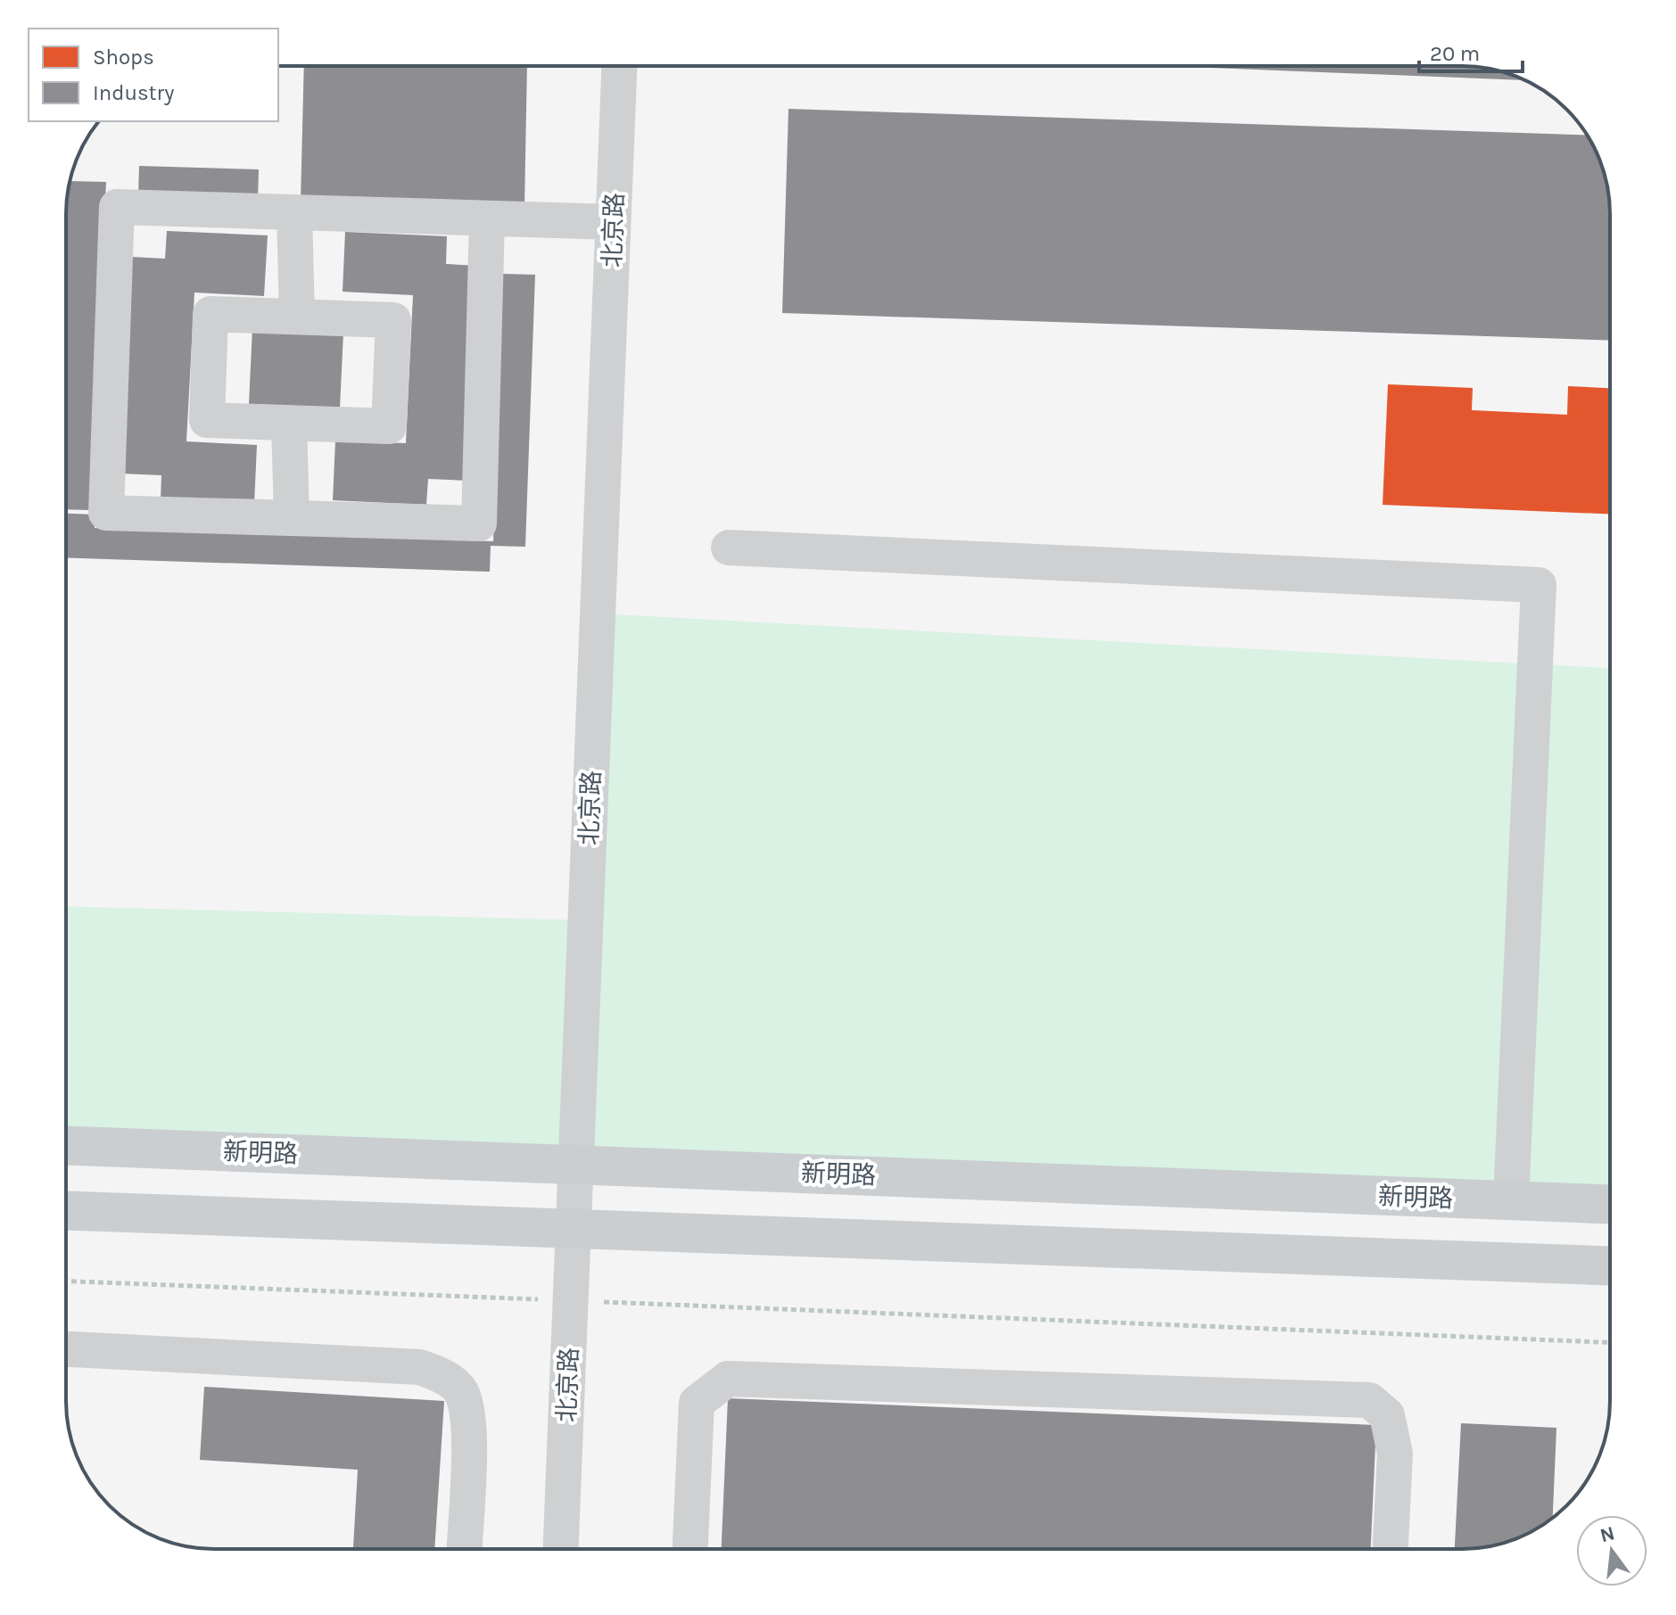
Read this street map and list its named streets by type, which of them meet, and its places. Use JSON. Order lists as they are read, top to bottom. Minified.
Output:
{"streets":{"main road":["新明路"],"street":["北京路"]},"crossings":[["北京路","新明路"]],"legend":["Shops","Industry"],"scale_bar":"20 m","north":"top"}
